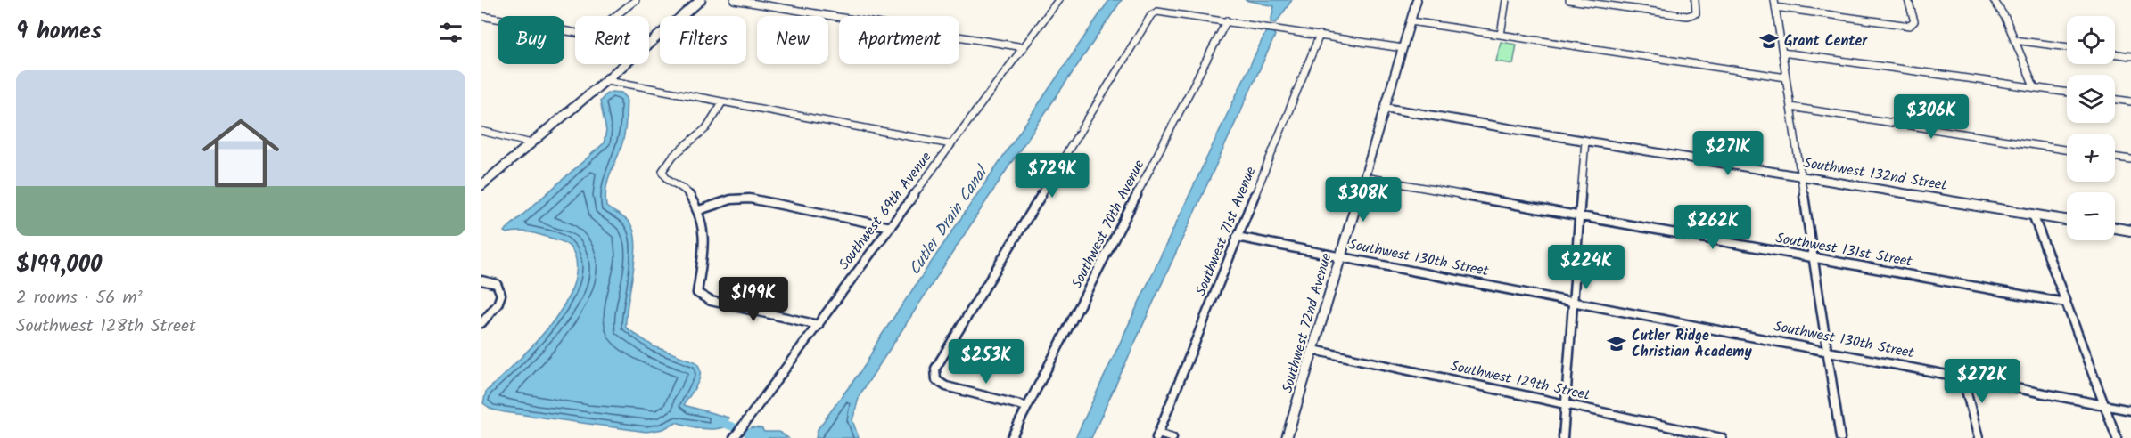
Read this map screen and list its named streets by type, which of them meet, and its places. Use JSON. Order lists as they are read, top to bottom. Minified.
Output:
{"streets":{"street":["Southwest 132nd Street","Southwest 69th Avenue","Southwest 70th Avenue","Southwest 71st Avenue","Southwest 131st Street","Southwest 130th Street","Southwest 72nd Avenue","Southwest 129th Street"]},"crossings":[["Southwest 132nd Street","Southwest 72nd Avenue"],["Southwest 71st Avenue","Southwest 130th Street"],["Southwest 131st Street","Southwest 72nd Avenue"],["Southwest 130th Street","Southwest 72nd Avenue"],["Southwest 72nd Avenue","Southwest 129th Street"]],"water":["Cutler Drain Canal"],"places":{"school or university":["Grant Center","Cutler Ridge Christian Academy"]},"page":{"heading":"9 homes","map_buttons":["+","−"],"chip":["Buy","Rent","Filters","New","Apartment"],"list":[{"name":"$199,000","note":"2 rooms · 56 m² · Southwest 128th Street"}],"price":["$306K","$271K","$729K","$308K","$262K","$224K","$199K","$253K","$272K"]}}
